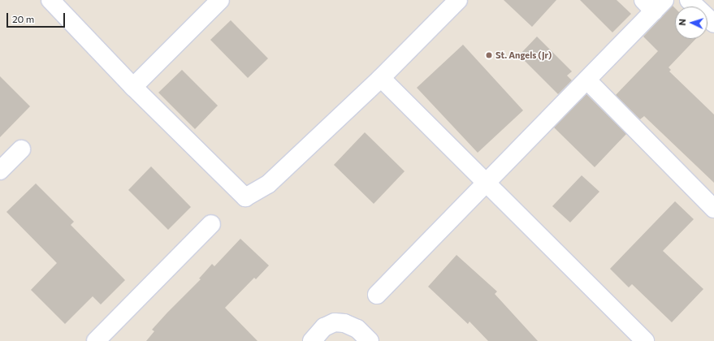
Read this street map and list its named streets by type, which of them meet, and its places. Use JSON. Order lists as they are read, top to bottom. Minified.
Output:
{"places":["St. Angels (Jr)"],"scale_bar":"20 m","north":"left"}
